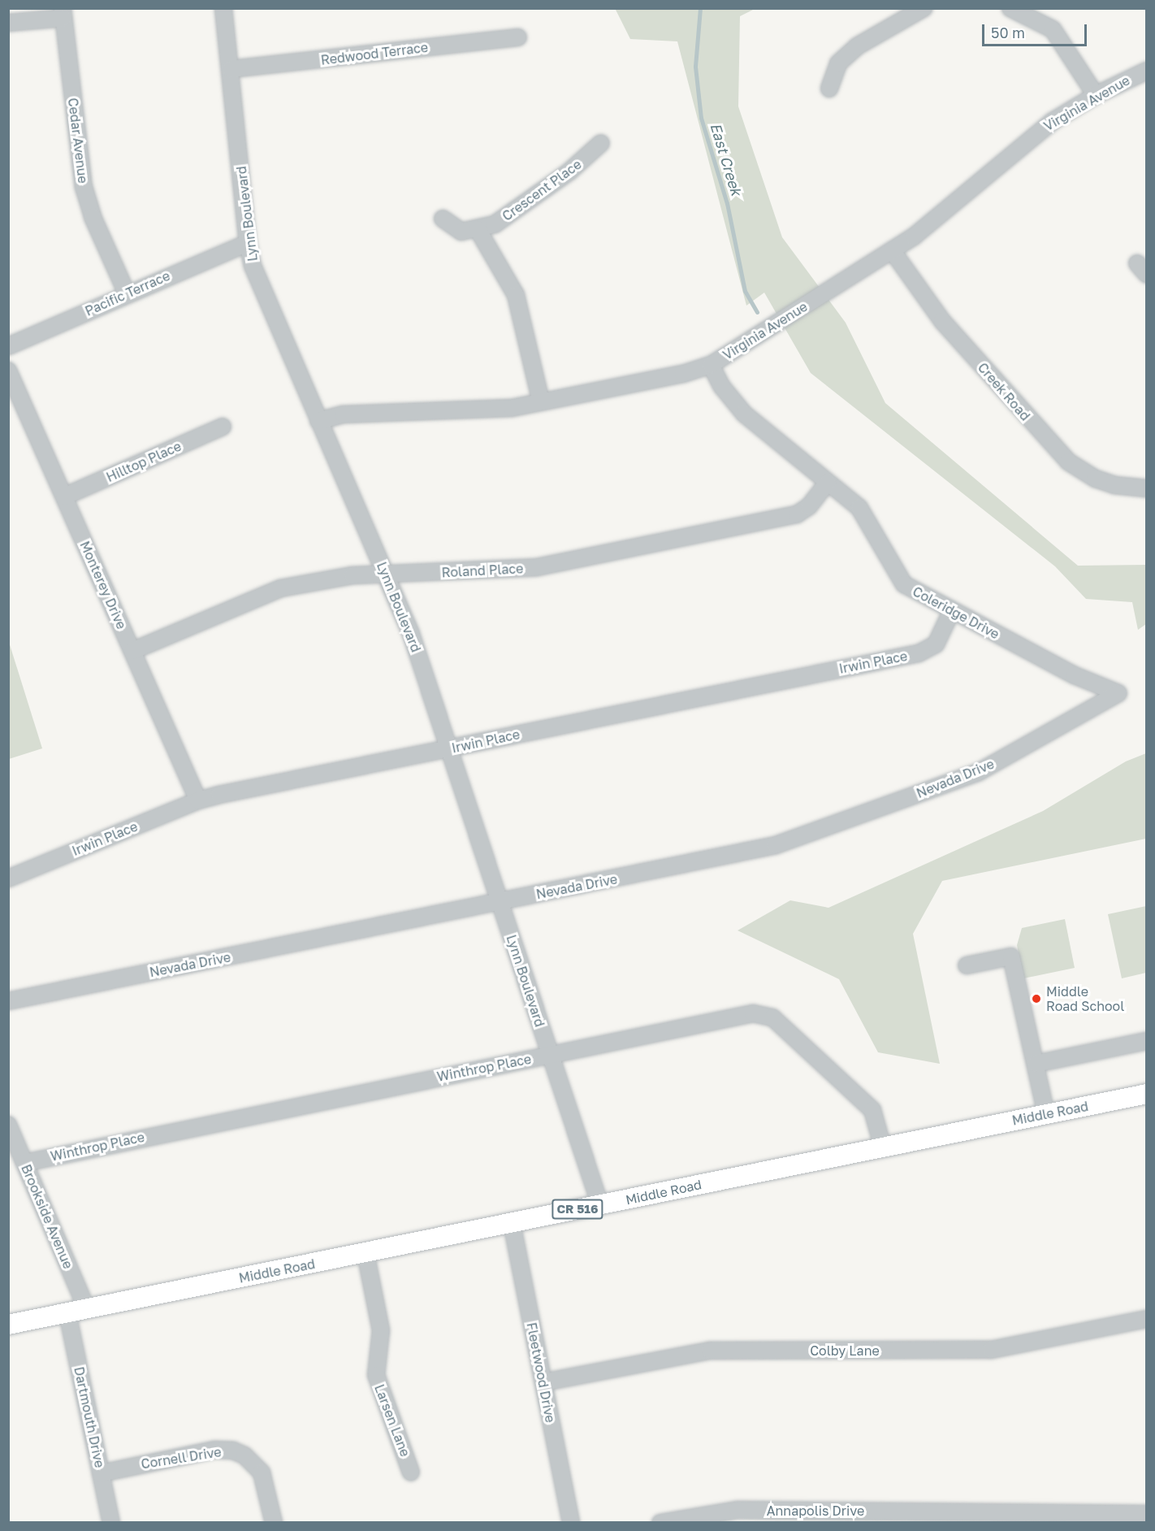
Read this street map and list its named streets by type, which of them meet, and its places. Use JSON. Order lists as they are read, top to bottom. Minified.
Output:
{"streets":{"main road":["Middle Road","CR 516"],"street":["Redwood Terrace","Virginia Avenue","Cedar Avenue","Crescent Place","Lynn Boulevard","Pacific Terrace","Creek Road","Hilltop Place","Roland Place","Monterey Drive","Coleridge Drive","Irwin Place","Nevada Drive","Winthrop Place","Brookside Avenue","Colby Lane","Fleetwood Drive","Dartmouth Drive","Larsen Lane","Cornell Drive","Annapolis Drive"]},"crossings":[["Redwood Terrace","Lynn Boulevard"],["Virginia Avenue","Lynn Boulevard"],["Virginia Avenue","Creek Road"],["Virginia Avenue","Coleridge Drive"],["Cedar Avenue","Pacific Terrace"],["Lynn Boulevard","Pacific Terrace"],["Lynn Boulevard","Roland Place"],["Lynn Boulevard","Irwin Place"],["Lynn Boulevard","Nevada Drive"],["Lynn Boulevard","Winthrop Place"],["Lynn Boulevard","Middle Road"],["Hilltop Place","Monterey Drive"],["Roland Place","Monterey Drive"],["Roland Place","Coleridge Drive"],["Monterey Drive","Irwin Place"],["Coleridge Drive","Irwin Place"],["Coleridge Drive","Nevada Drive"],["Winthrop Place","Middle Road"],["Winthrop Place","Brookside Avenue"],["Middle Road","Brookside Avenue"],["Middle Road","Fleetwood Drive"],["Middle Road","Dartmouth Drive"],["Middle Road","Larsen Lane"],["Colby Lane","Fleetwood Drive"],["Dartmouth Drive","Cornell Drive"]],"water":["East Creek"],"places":["Middle Road School"],"scale_bar":"50 m"}
